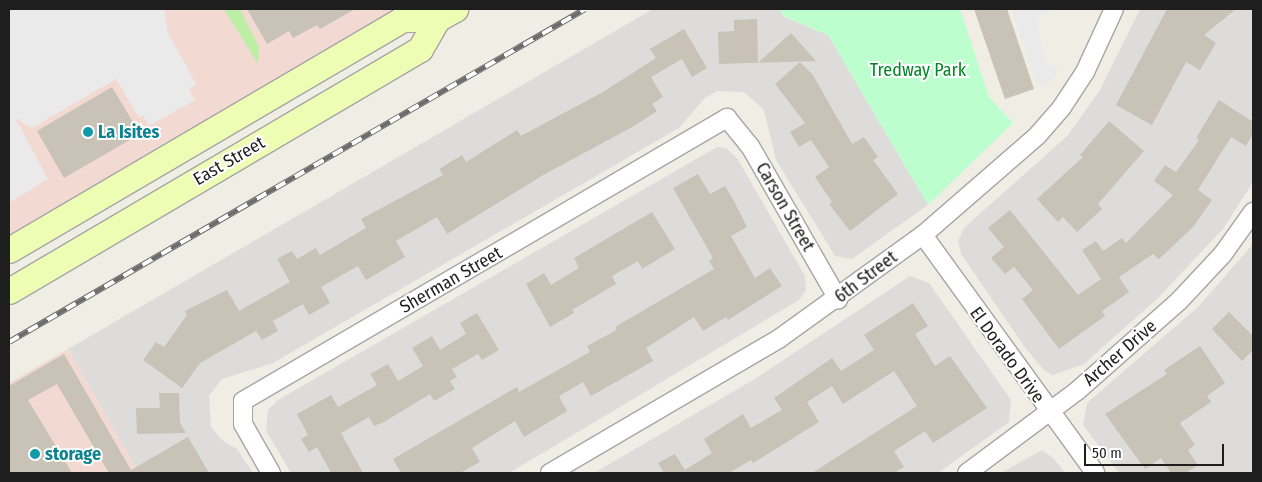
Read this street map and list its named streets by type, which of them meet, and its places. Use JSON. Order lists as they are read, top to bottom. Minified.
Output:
{"streets":{"street":["East Street","Carson Street","6th Street","Sherman Street","Archer Drive","El Dorado Drive"]},"crossings":[["Carson Street","6th Street"],["Carson Street","Sherman Street"],["6th Street","El Dorado Drive"],["Archer Drive","El Dorado Drive"]],"parks":["Tredway Park"],"places":["La Isites","storage"],"scale_bar":"50 m"}
